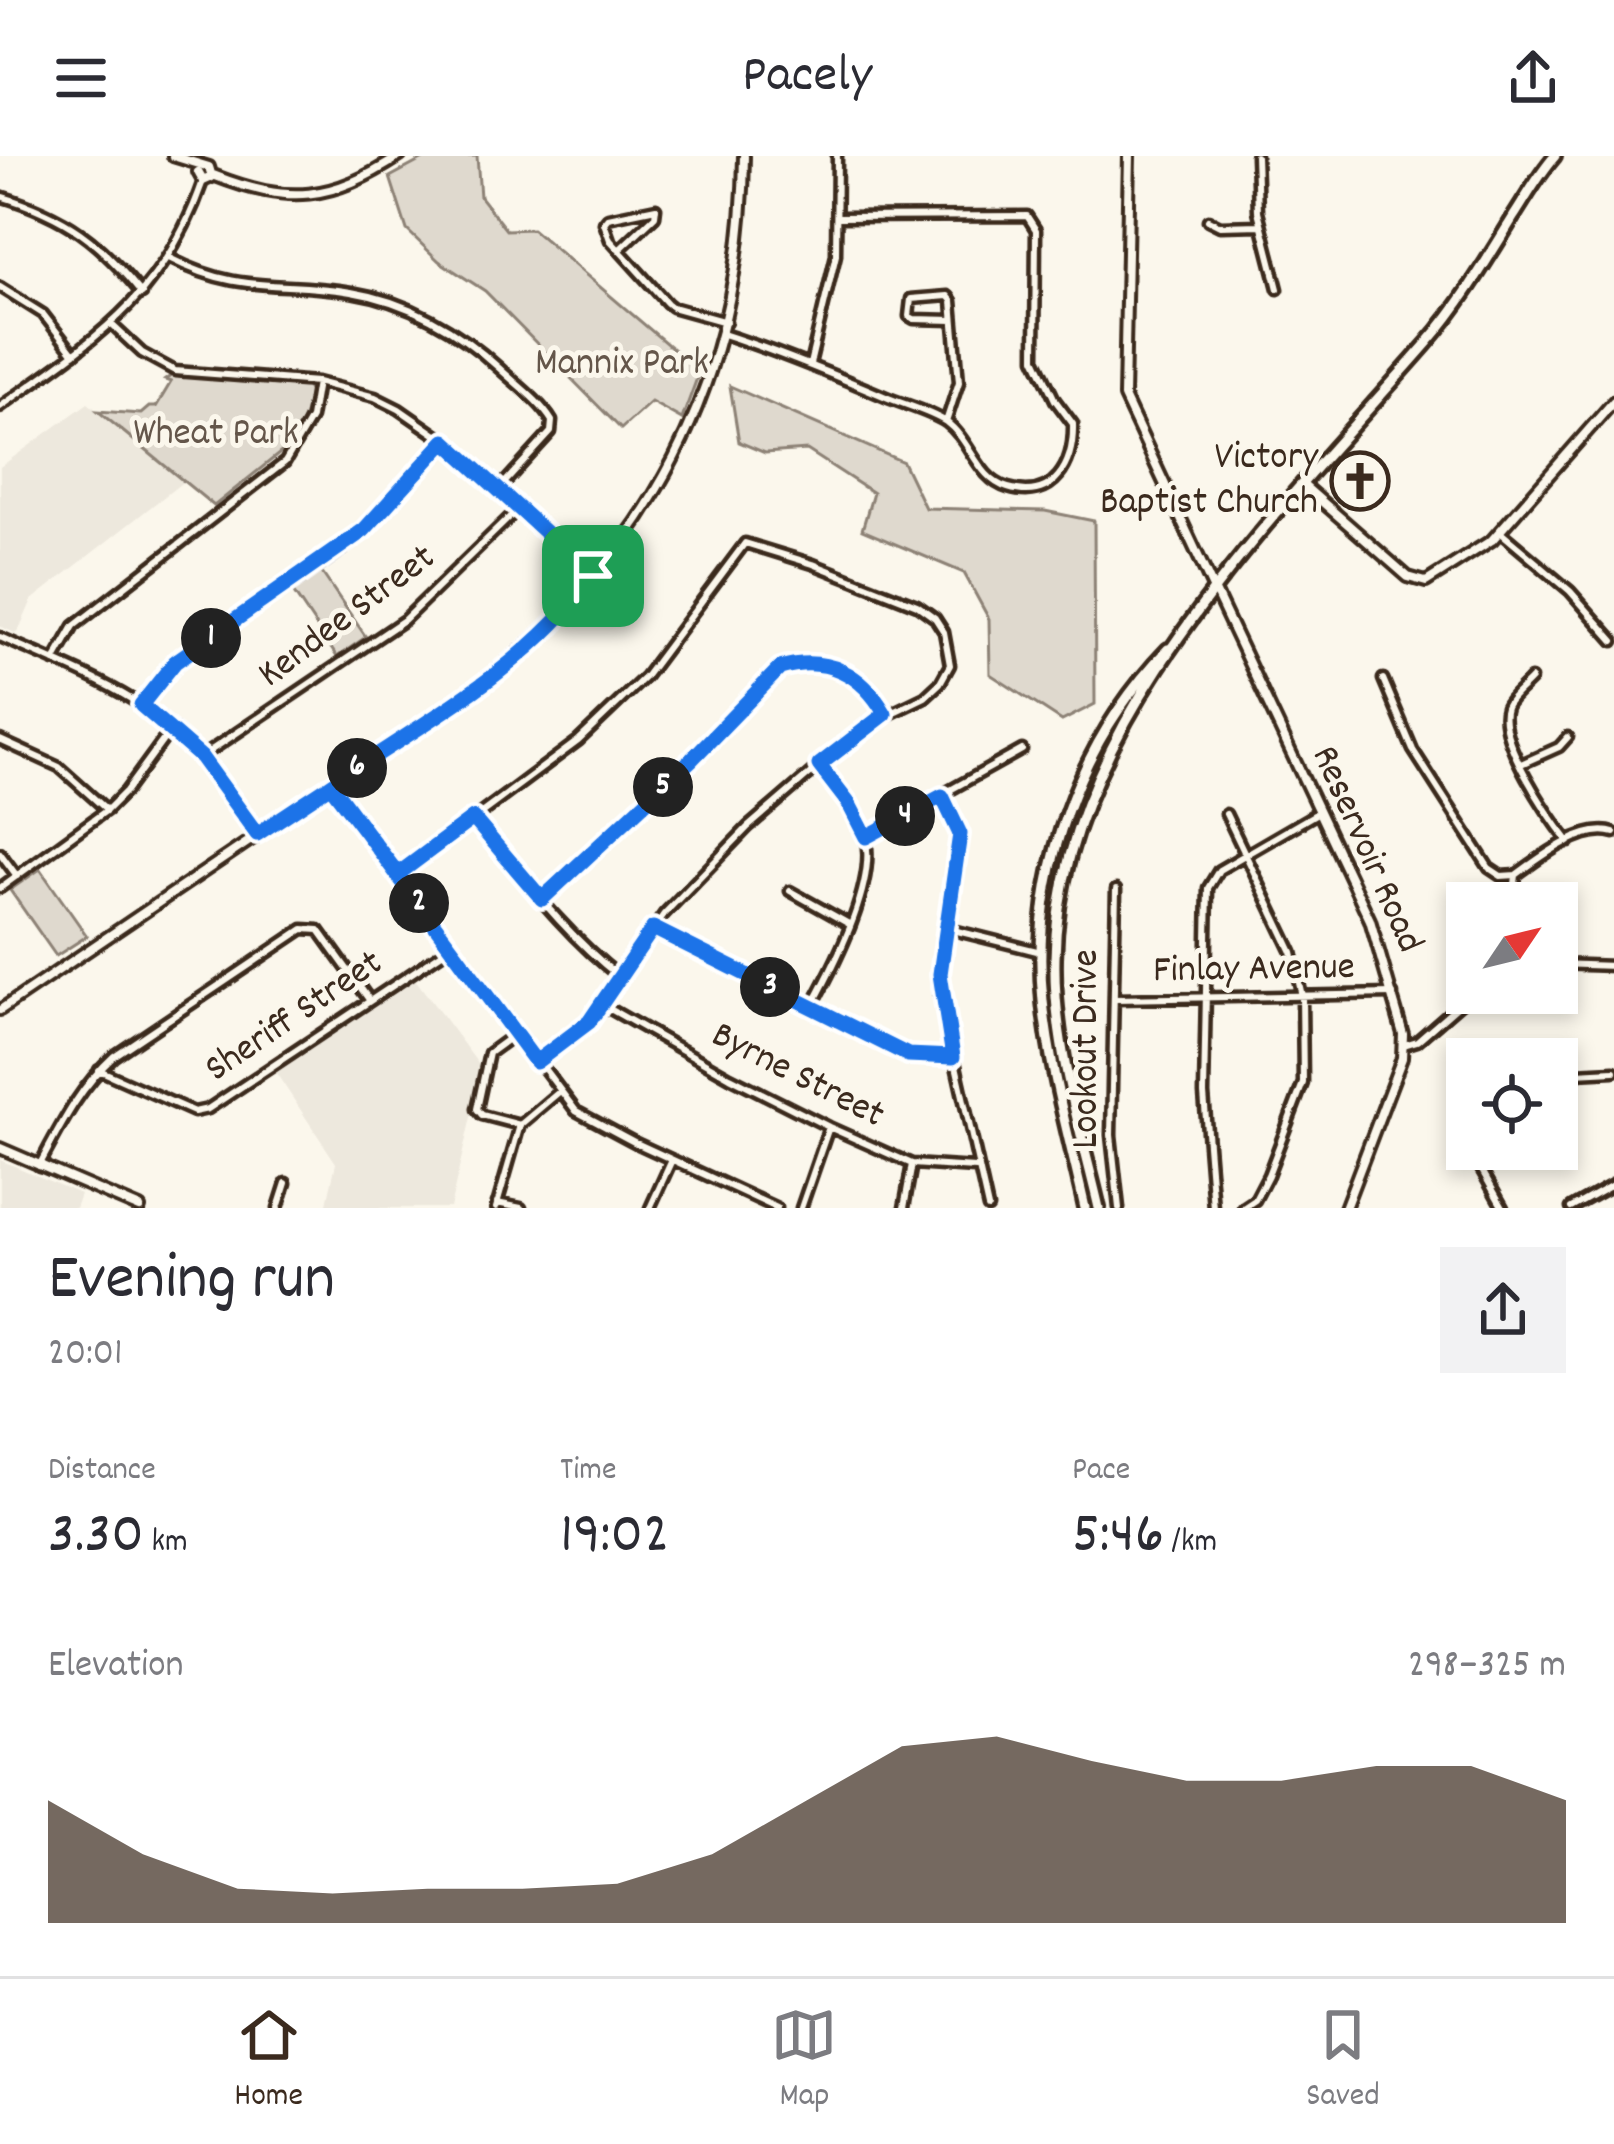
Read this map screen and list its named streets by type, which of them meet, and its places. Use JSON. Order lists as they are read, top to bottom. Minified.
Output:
{"streets":{"street":["Kendee Street","Reservoir Road","Finlay Avenue","Sheriff Street","Lookout Drive","Byrne Street"]},"crossings":[["Reservoir Road","Finlay Avenue"],["Finlay Avenue","Lookout Drive"]],"parks":["Mannix Park","Wheat Park"],"places":{"church":["Victory Baptist Church"]},"north":"top right","page":{"header":"Pacely","pins":["1","6","5","4","2","3"],"heading":["Evening run","20:01"],"stats":[["Distance","3.30 km"],["Time","19:02"],["Pace","5:46 /km"]],"chart":["Elevation","298–325 m"],"tabs":["Home","Map","Saved"]}}
